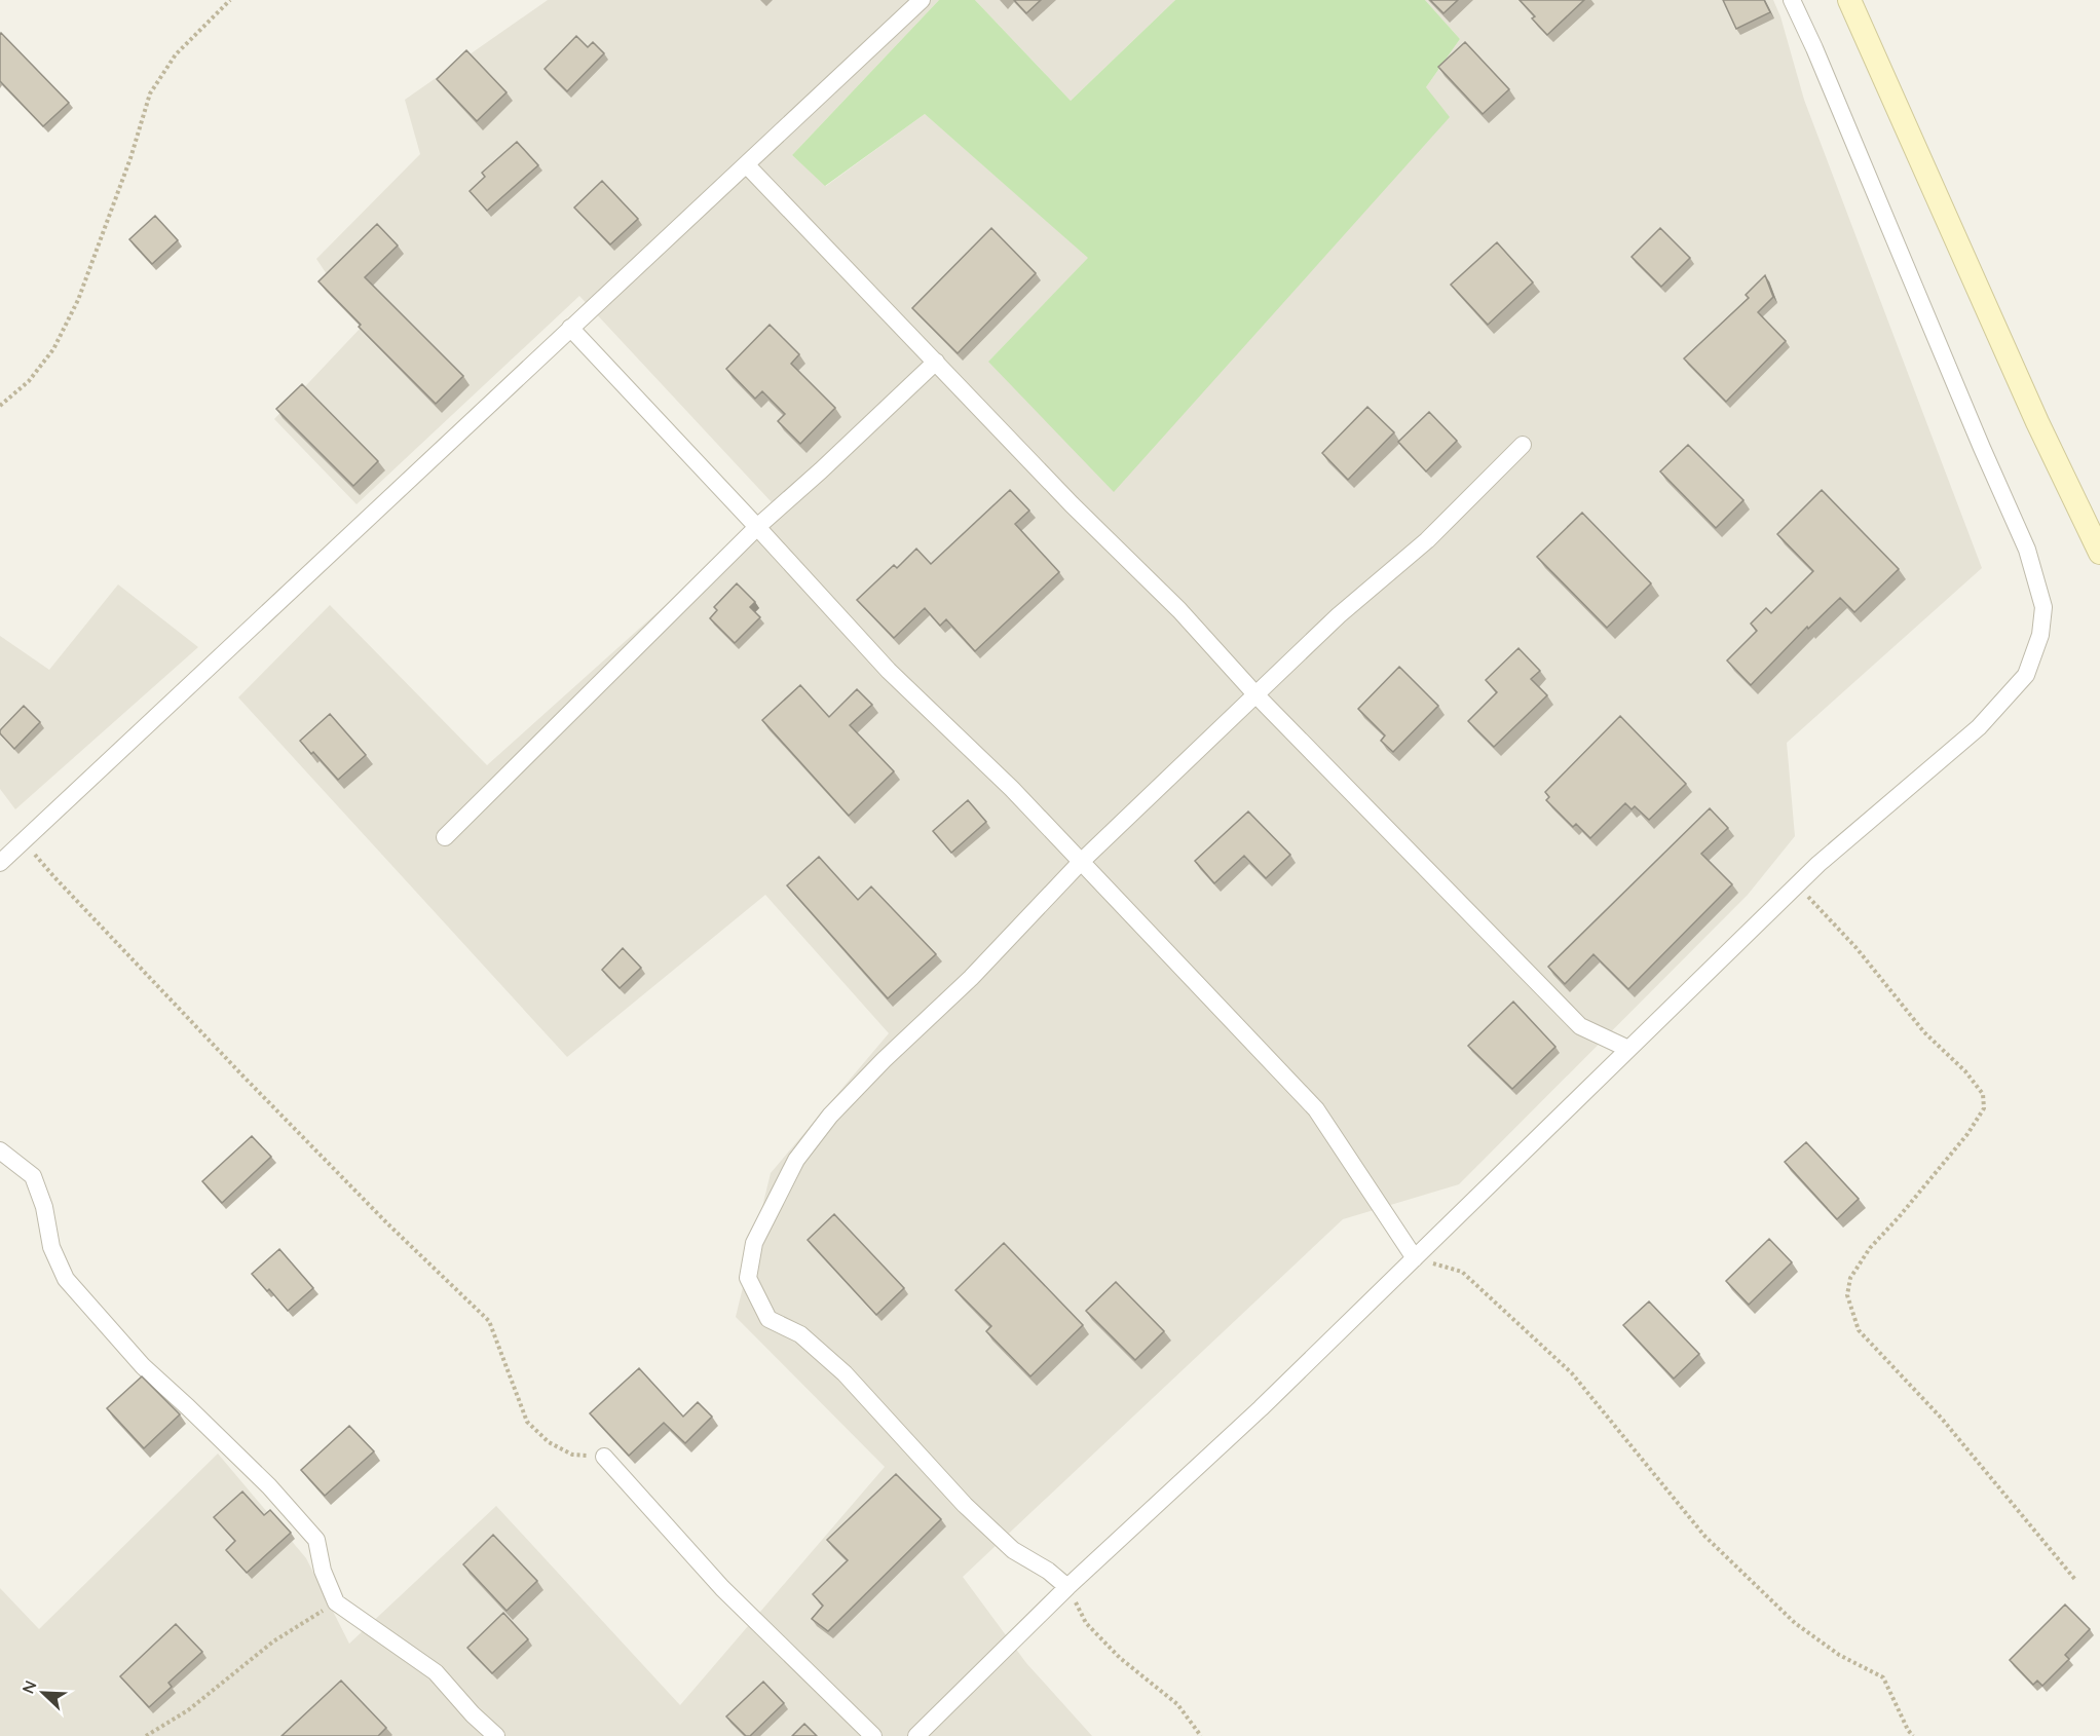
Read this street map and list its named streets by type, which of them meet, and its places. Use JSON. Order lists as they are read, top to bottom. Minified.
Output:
{"north":"top left"}
